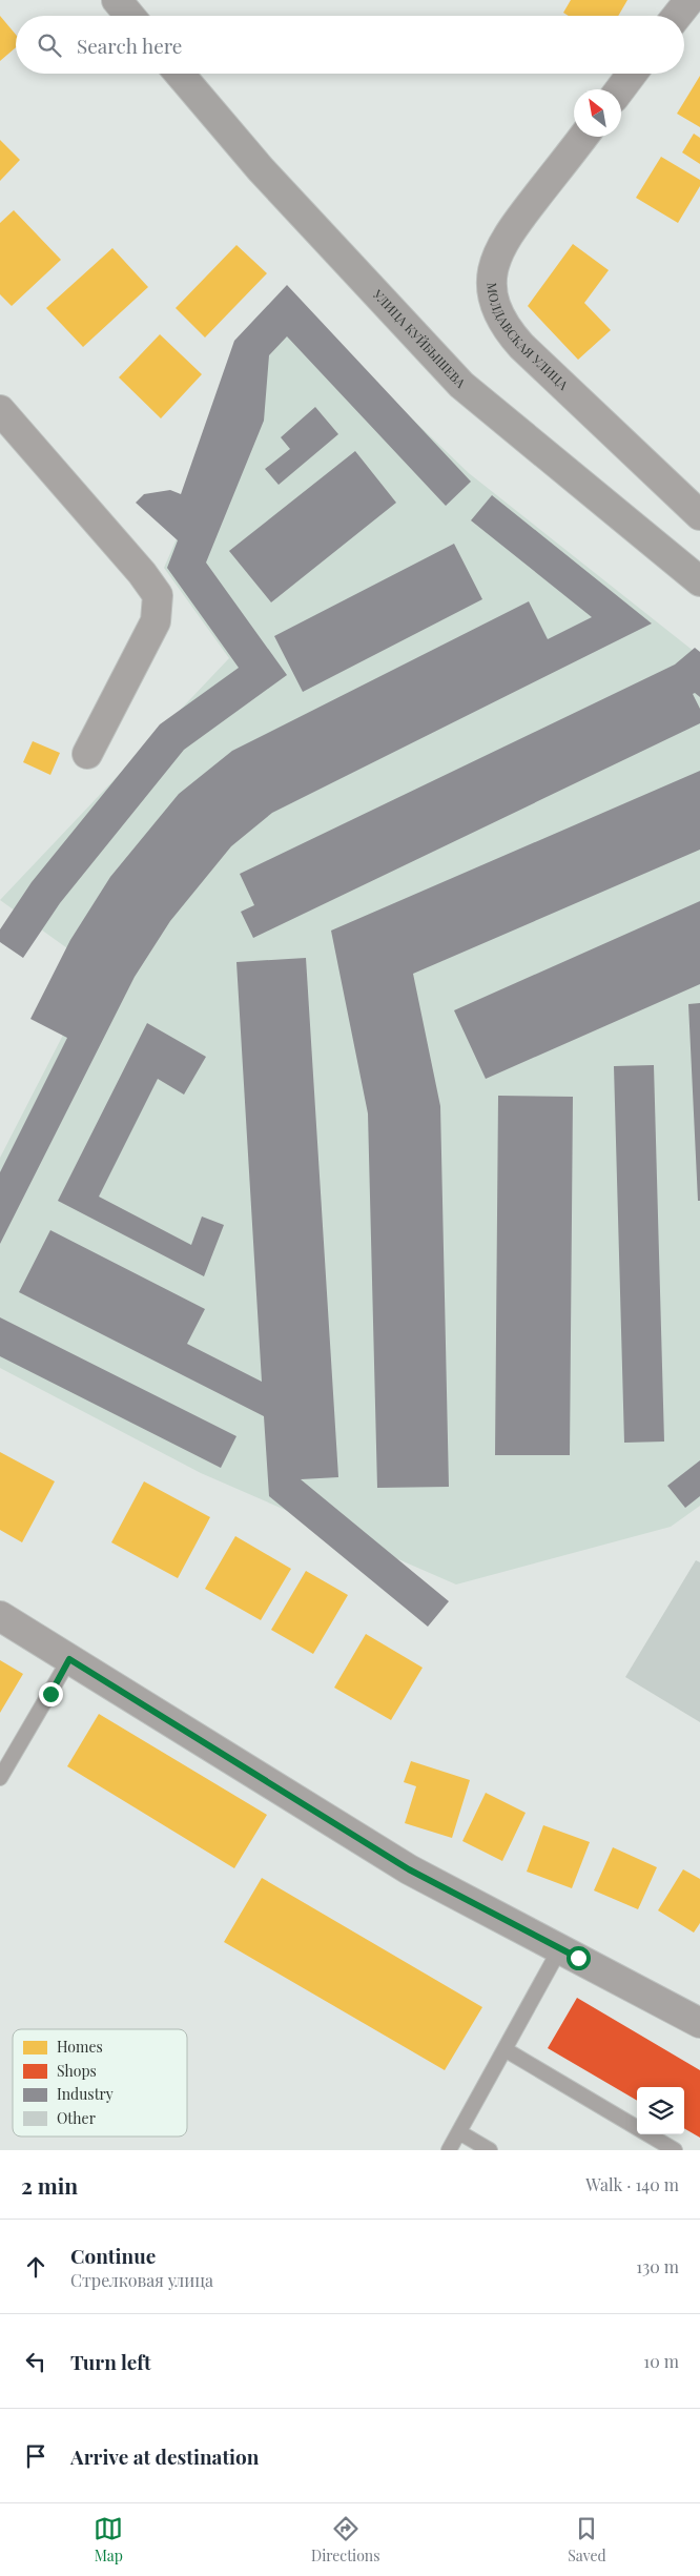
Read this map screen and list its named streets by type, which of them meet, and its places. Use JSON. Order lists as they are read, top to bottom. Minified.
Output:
{"streets":{"main road":["УЛИЦА КУЙБЫШЕВА"],"street":["МОЛДАВСКАЯ УЛИЦА"]},"legend":["Homes","Shops","Industry","Other"],"north":"top left","page":{"search":"Search here","heading":["2 min","Walk · 140 m"],"list":[["Continue","Стрелковая улица","130 m"],["Turn left","10 m"],"Arrive at destination"],"nav":["Map","Directions","Saved"]}}
